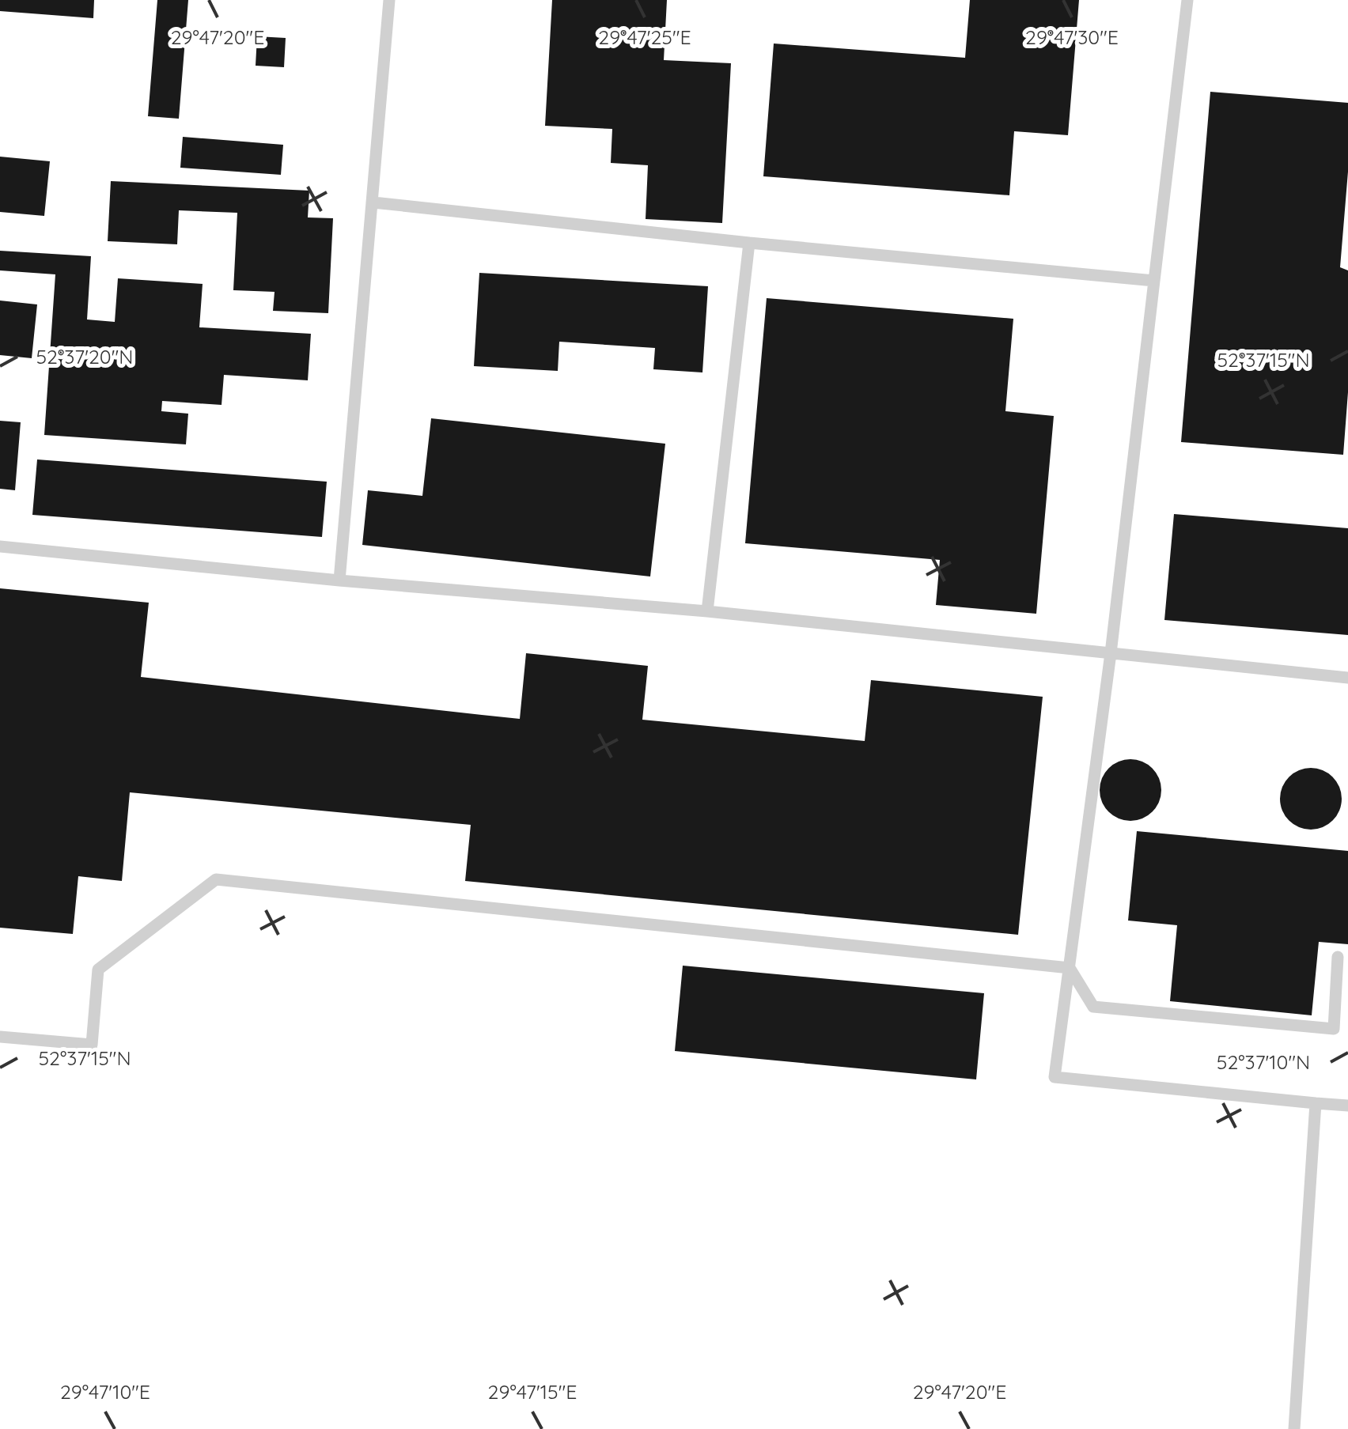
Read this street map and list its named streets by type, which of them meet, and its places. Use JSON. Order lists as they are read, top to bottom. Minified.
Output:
{"coordinates":["29°47'20\"E","29°47'25\"E","29°47'30\"E","52°37'20\"N","52°37'15\"N","52°37'10\"N","29°47'10\"E","29°47'15\"E"]}
